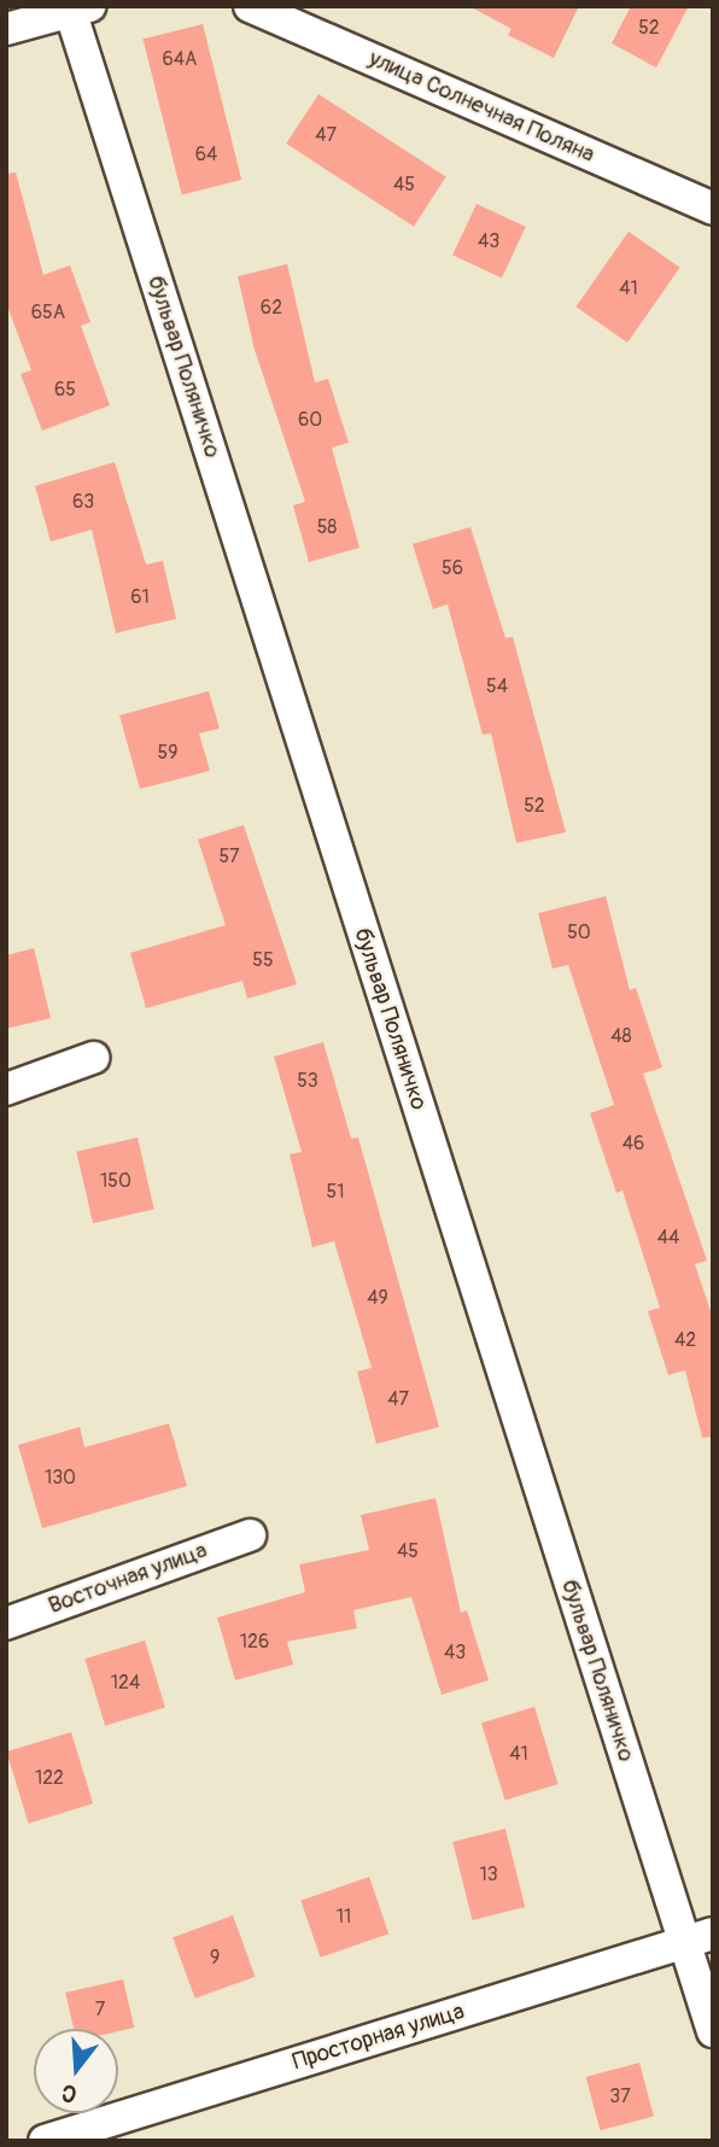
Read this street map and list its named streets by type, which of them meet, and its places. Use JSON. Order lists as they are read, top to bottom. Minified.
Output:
{"streets":{"street":["улица Солнечная Поляна","бульвар Поляничко","Восточная улица","Просторная улица"]},"crossings":[["бульвар Поляничко","Просторная улица"]],"house_numbers":["52","64А","47","64","45","43","41","62","65А","65","60","63","58","56","61","54","59","52","57","50","55","48","53","46","150","51","44","49","42","47","130","45","126","43","124","41","122","13","11","9","7","37"],"north":"bottom"}
